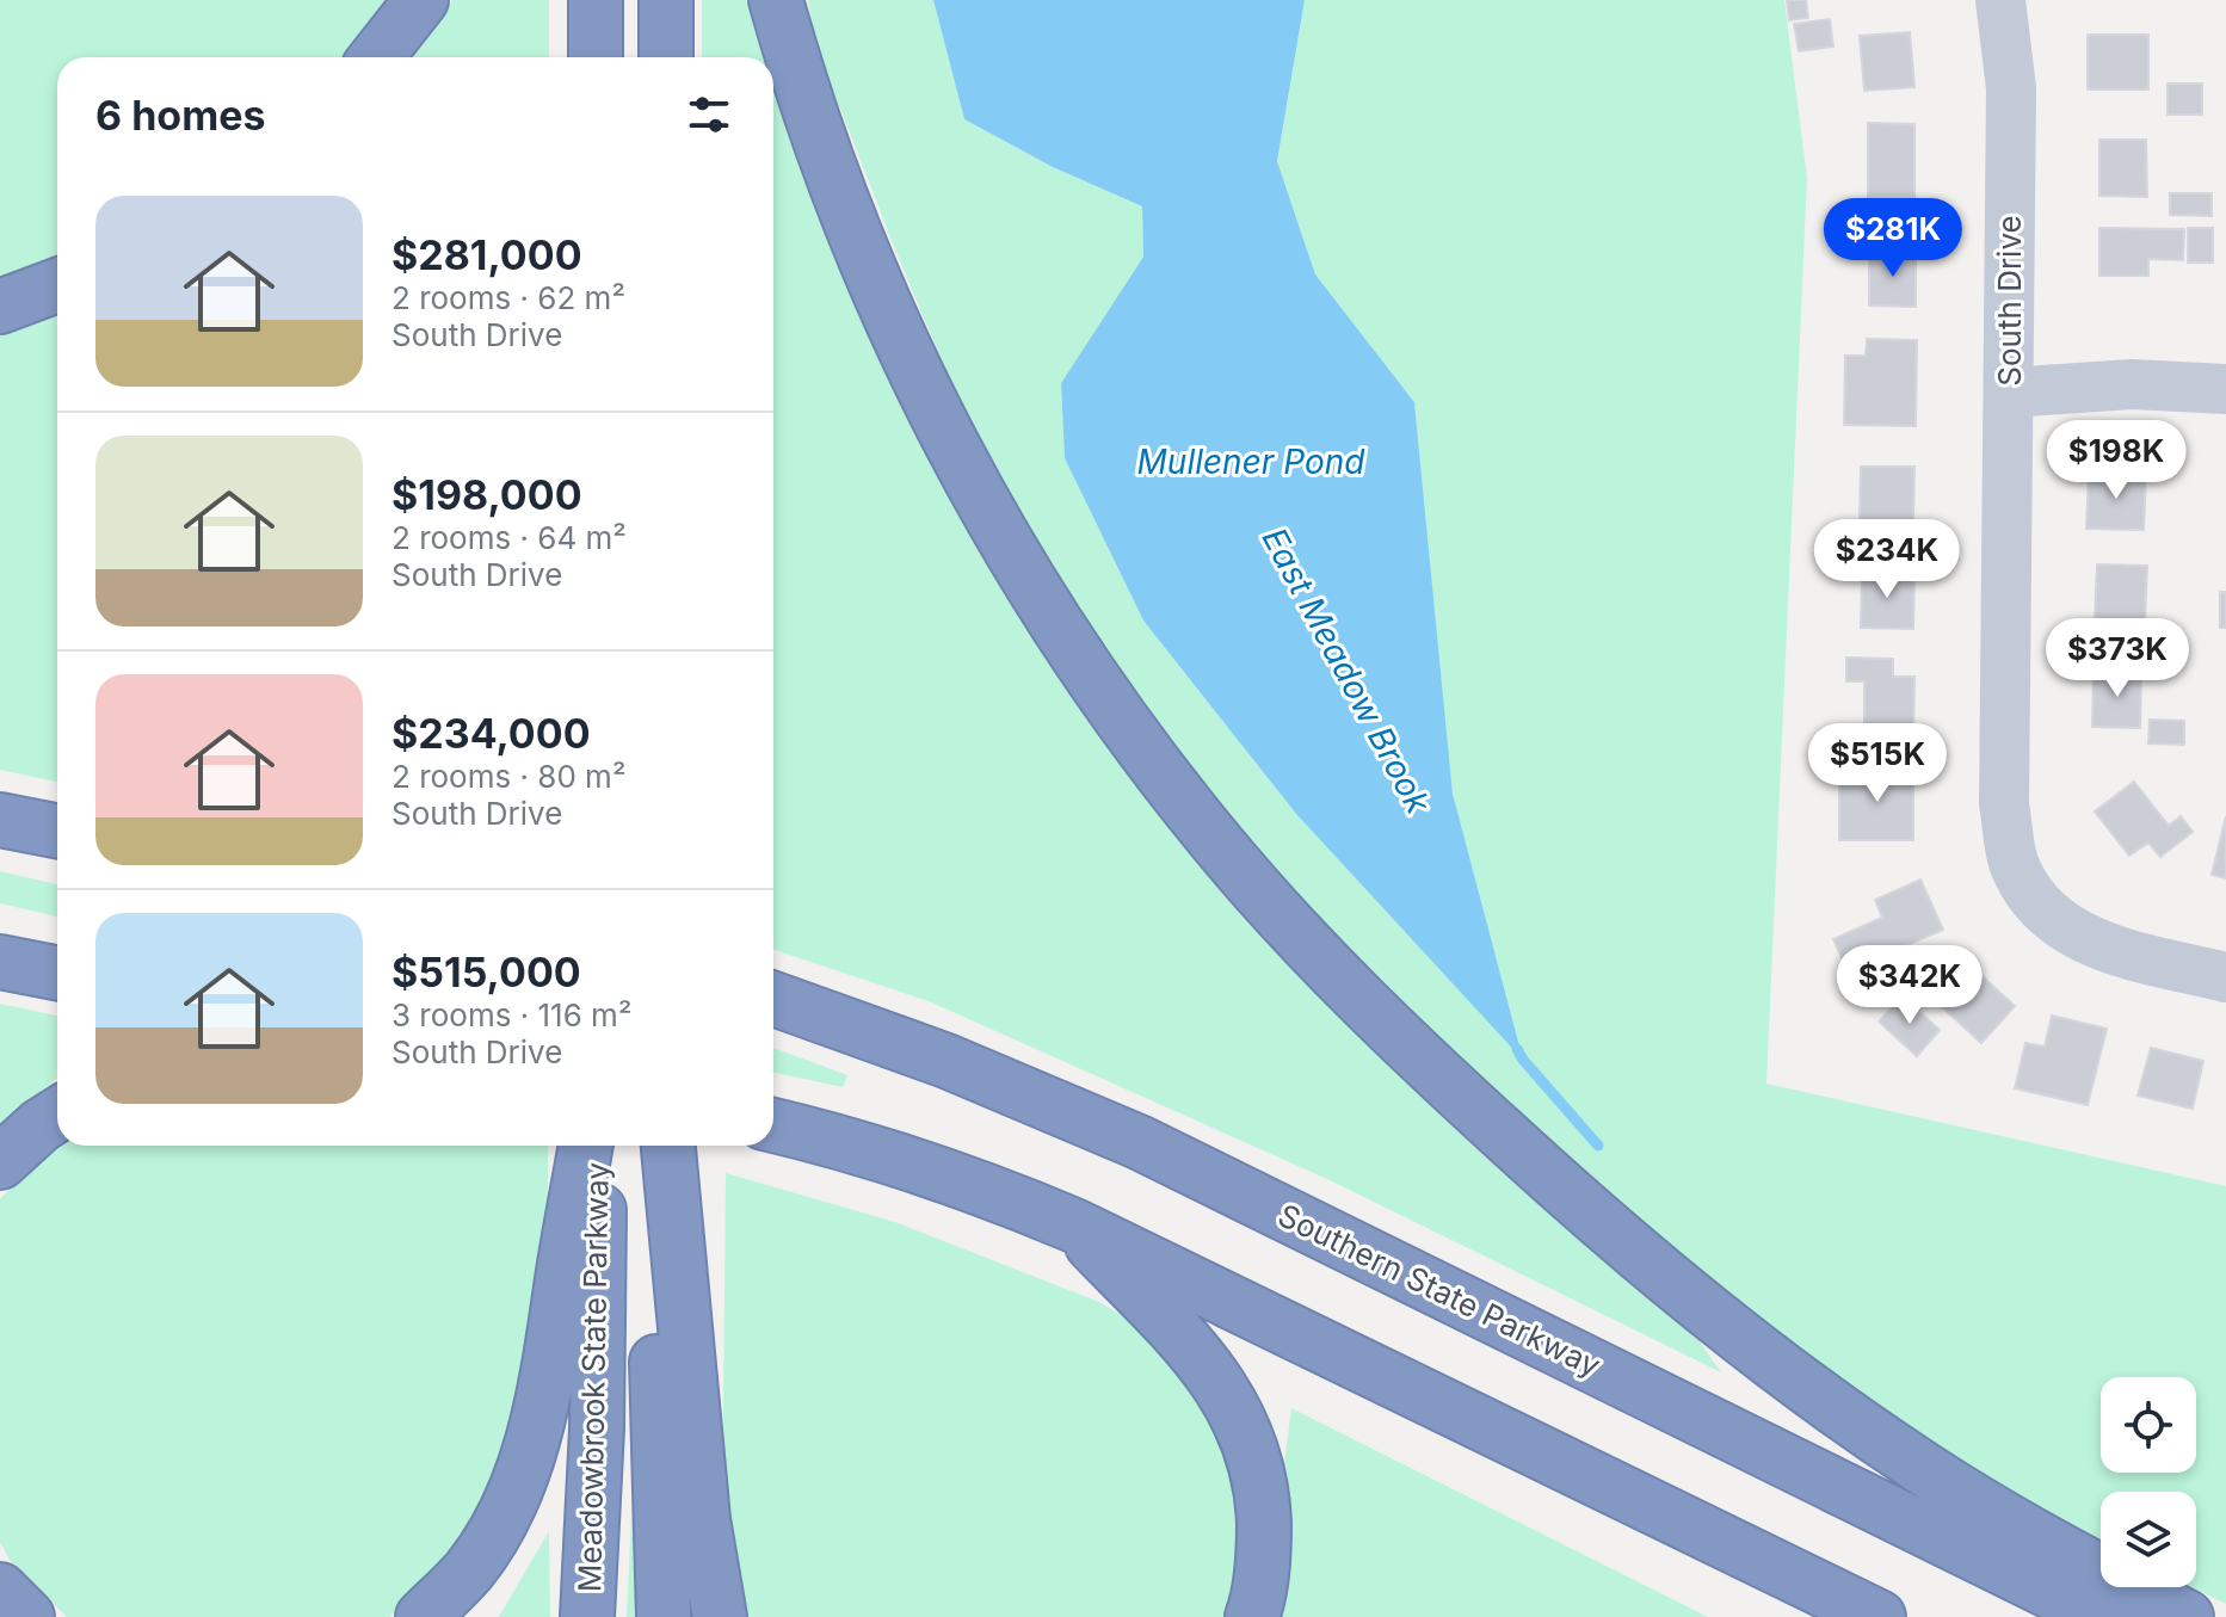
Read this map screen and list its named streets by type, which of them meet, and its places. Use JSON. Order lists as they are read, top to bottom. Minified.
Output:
{"streets":{"highway":["Southern State Parkway","Meadowbrook State Parkway"],"street":["South Drive"]},"water":["Mullener Pond","East Meadow Brook"],"page":{"heading":"6 homes","list":[{"name":"$281,000","note":"2 rooms · 62 m² · South Drive"},{"name":"$198,000","note":"2 rooms · 64 m² · South Drive"},{"name":"$234,000","note":"2 rooms · 80 m² · South Drive"},{"name":"$515,000","note":"3 rooms · 116 m² · South Drive"}],"price":["$281K","$198K","$234K","$373K","$515K","$342K"]}}
